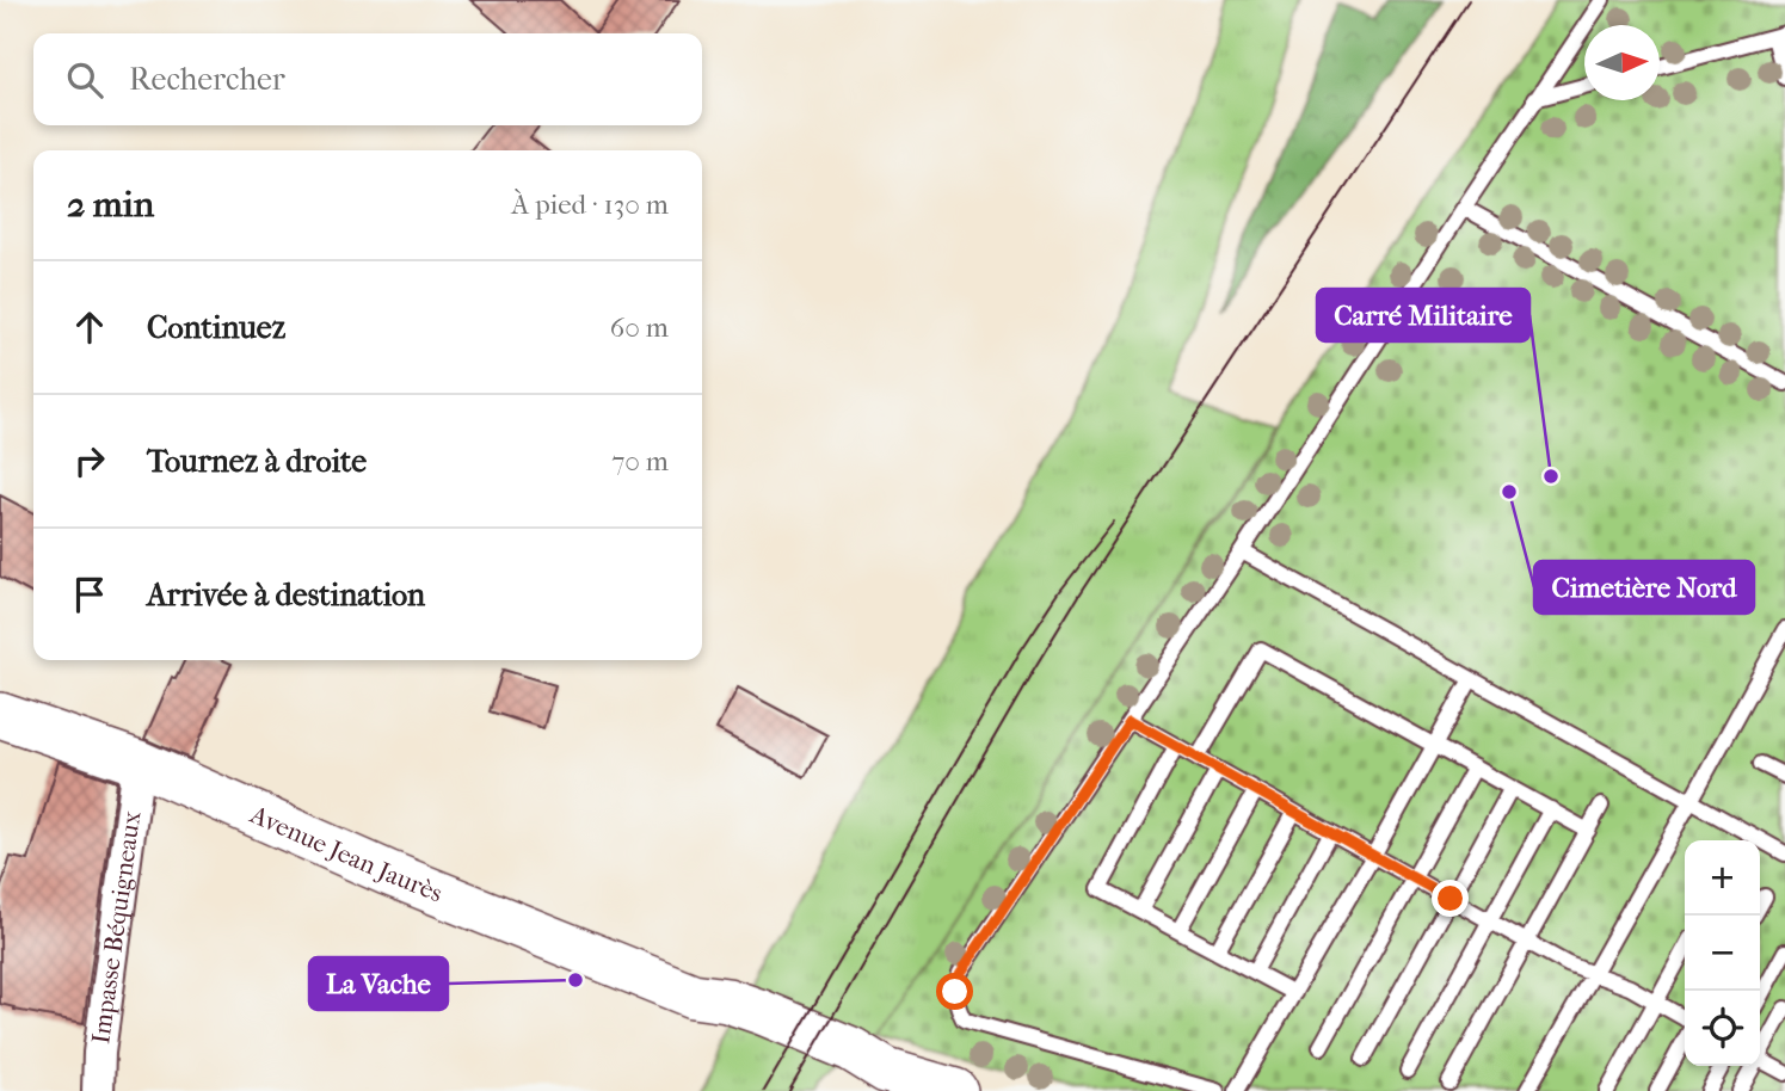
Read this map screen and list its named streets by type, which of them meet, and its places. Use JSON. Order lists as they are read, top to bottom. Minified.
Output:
{"streets":{"street":["Avenue Jean Jaurès","Impasse Béquigneaux"]},"crossings":[["Avenue Jean Jaurès","Impasse Béquigneaux"]],"places":["Carré Militaire","Cimetière Nord","La Vache"],"north":"right","page":{"search":"Rechercher","heading":["2 min","À pied · 130 m"],"list":[["Continuez","60 m"],["Tournez à droite","70 m"],"Arrivée à destination"],"map_buttons":["+","−"]}}
